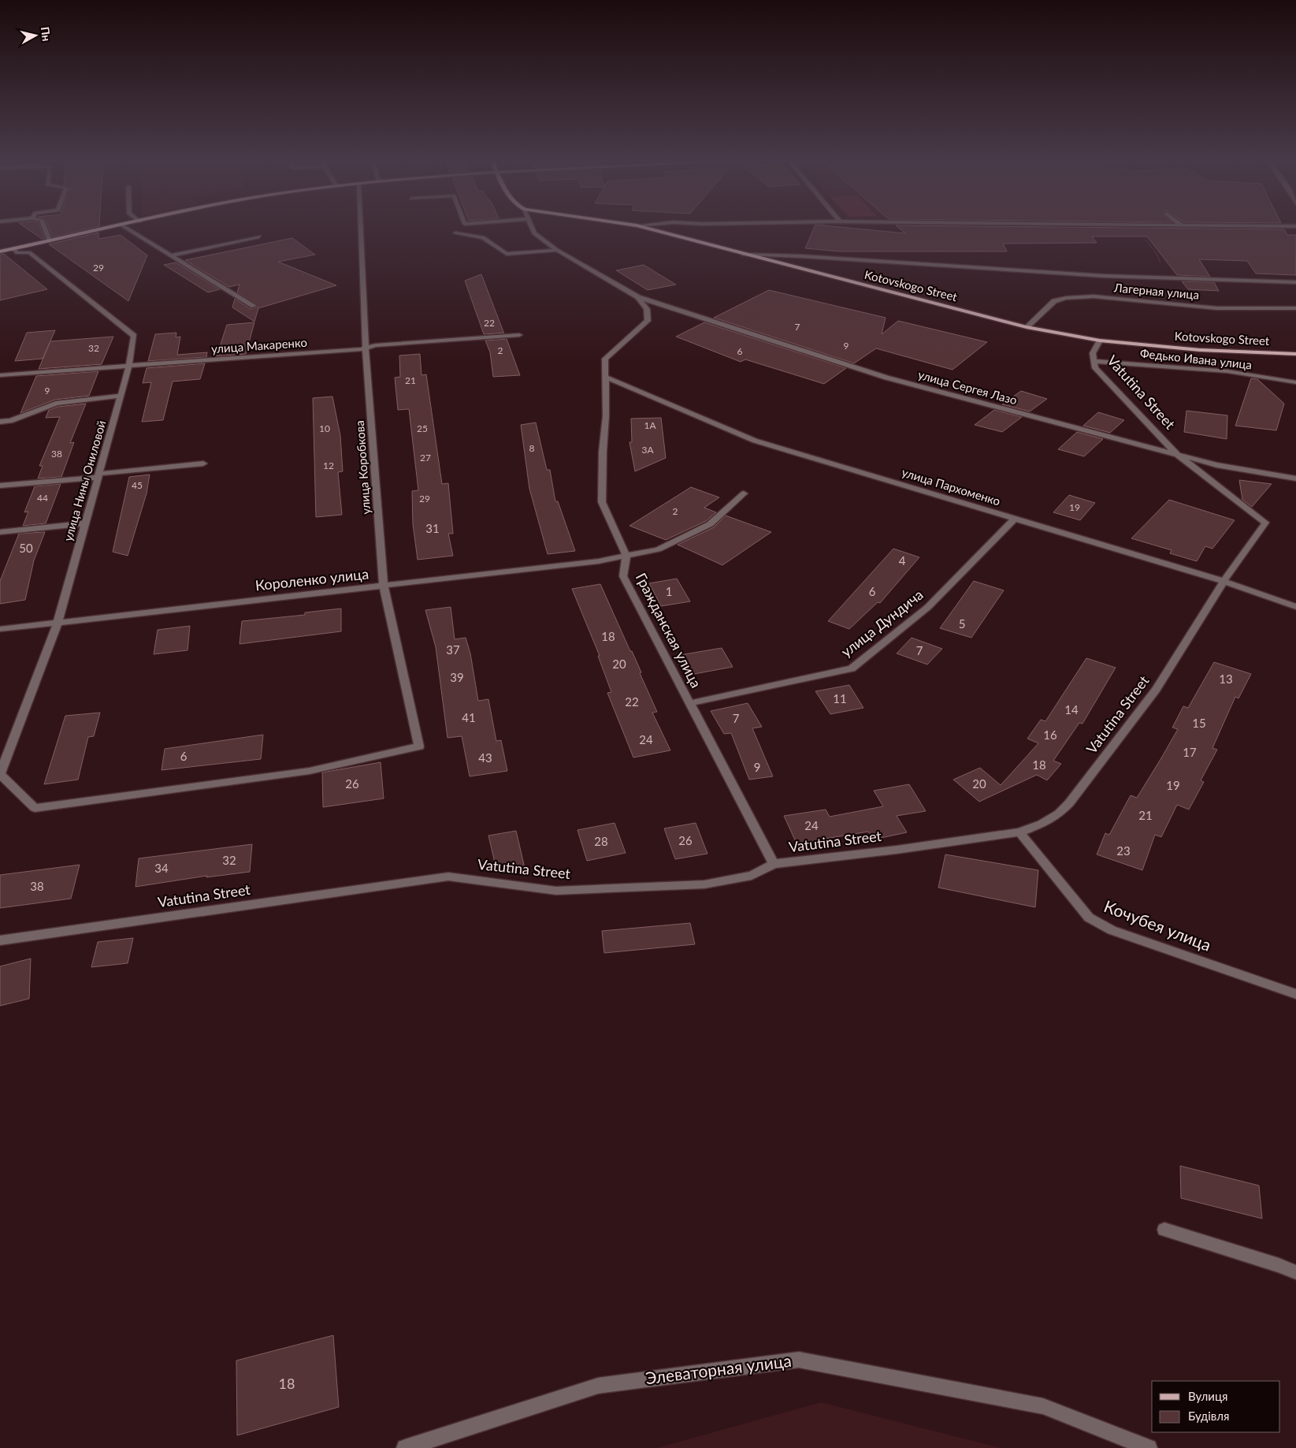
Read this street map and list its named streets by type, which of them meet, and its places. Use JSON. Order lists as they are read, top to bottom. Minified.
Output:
{"streets":{"main road":["Kotovskogo Street"],"street":["Лагерная улица","улица Макаренко","Федько Ивана улица","улица Сергея Лазо","Vatutina Street","улица Коробкова","улица Нины Ониловой","улица Пархоменко","Короленко улица","улица Дундича","Гражданская улица","Кочубея улица","Элеваторная улица"]},"crossings":[["Kotovskogo Street","Лагерная улица"],["Kotovskogo Street","Vatutina Street"],["улица Макаренко","улица Коробкова"],["улица Макаренко","улица Нины Ониловой"],["Федько Ивана улица","Vatutina Street"],["улица Сергея Лазо","Vatutina Street"],["Vatutina Street","улица Пархоменко"],["Vatutina Street","Гражданская улица"],["Vatutina Street","Кочубея улица"],["улица Коробкова","улица Нины Ониловой"],["улица Коробкова","Короленко улица"],["улица Нины Ониловой","Короленко улица"],["улица Пархоменко","улица Дундича"],["Короленко улица","Гражданская улица"],["улица Дундича","Гражданская улица"]],"house_numbers":["29","22","7","9","32","2","6","21","9","1А","10","25","8","3А","38","27","12","45","44","29","19","2","31","50","4","1","6","5","18","37","7","20","39","13","11","22","14","41","7","15","16","24","17","6","43","18","9","26","20","19","21","24","26","28","23","32","34","38","18"],"legend":["Вулиця","Будівля"],"north":"right"}
